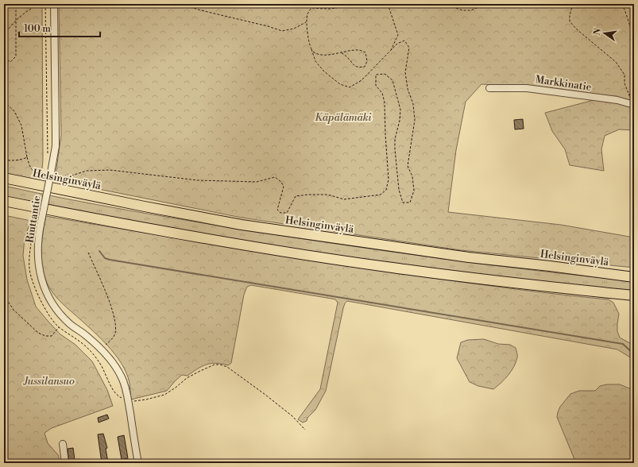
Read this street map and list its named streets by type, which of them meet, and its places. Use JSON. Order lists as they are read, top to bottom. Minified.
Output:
{"streets":{"highway":["Helsinginväylä"],"street":["Markkinatie","Riuttantie"]},"parks":["Käpälämäki","Jussilansuo"],"scale_bar":"100 m","north":"left"}
